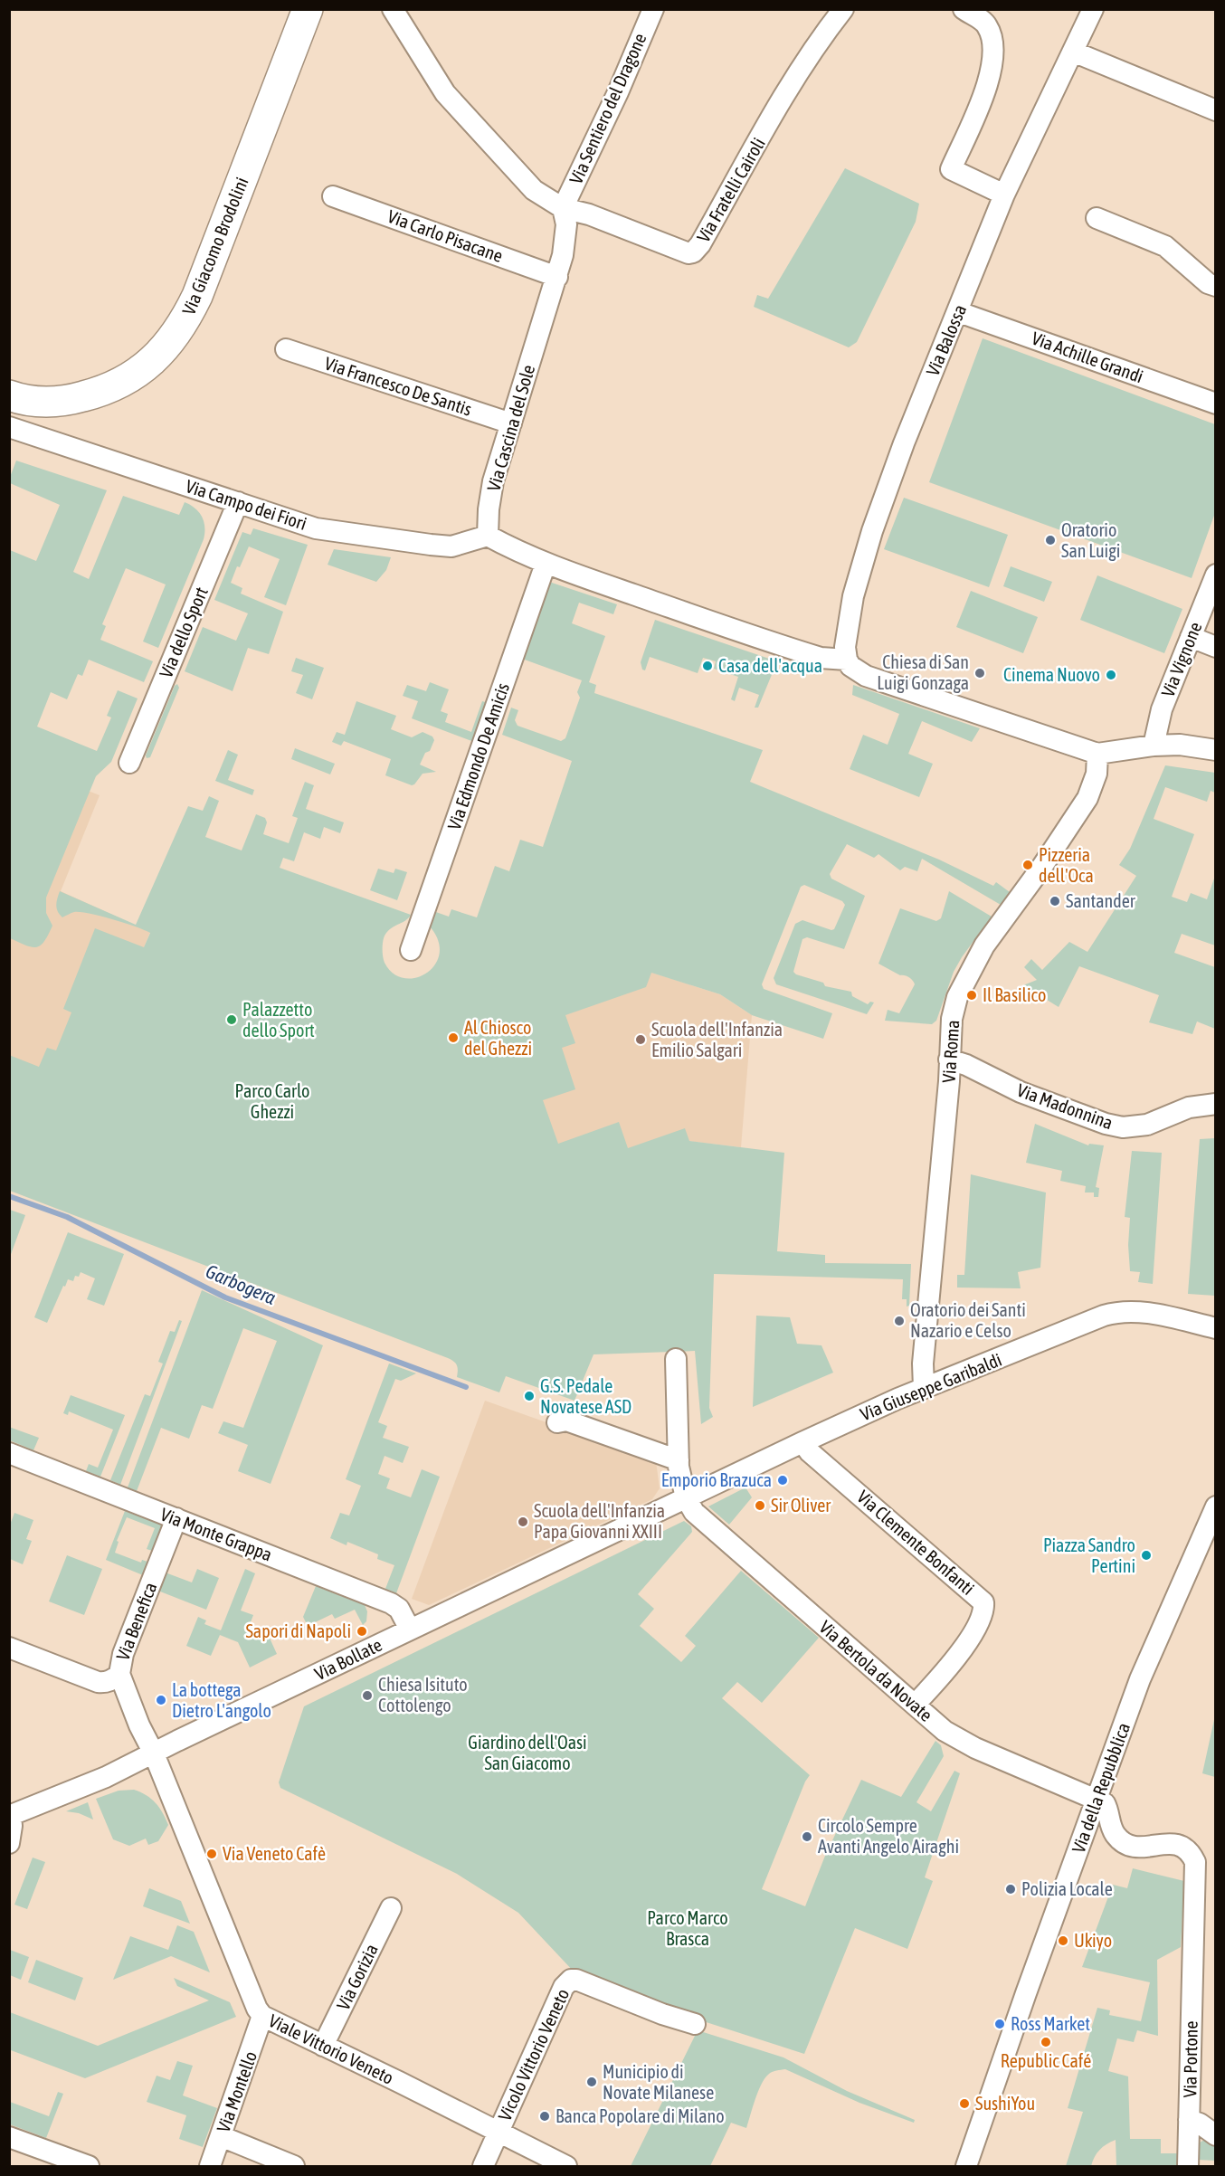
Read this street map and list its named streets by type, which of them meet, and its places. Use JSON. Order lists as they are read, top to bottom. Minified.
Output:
{"streets":{"street":["Via Sentiero del Dragone","Via Fratelli Cairoli","Via Carlo Pisacane","Via Giacomo Brodolini","Via Balossa","Via Achille Grandi","Via Francesco De Santis","Via Cascina del Sole","Via Campo dei Fiori","Via dello Sport","Via Vignone","Via Edmondo De Amicis","Via Roma","Via Madonnina","Via Giuseppe Garibaldi","Via Monte Grappa","Via Clemente Bonfanti","Via Benefica","Via Bollate","Via Bertola da Novate","Via della Repubblica","Via Gorizia","Viale Vittorio Veneto","Vicolo Vittorio Veneto","Via Portone","Via Montello"]},"crossings":[["Via Sentiero del Dragone","Via Fratelli Cairoli"],["Via Sentiero del Dragone","Via Cascina del Sole"],["Via Fratelli Cairoli","Via Cascina del Sole"],["Via Carlo Pisacane","Via Cascina del Sole"],["Via Balossa","Via Achille Grandi"],["Via Francesco De Santis","Via Cascina del Sole"],["Via Cascina del Sole","Via Campo dei Fiori"],["Via Campo dei Fiori","Via dello Sport"],["Via Roma","Via Madonnina"],["Via Roma","Via Giuseppe Garibaldi"],["Via Giuseppe Garibaldi","Via Clemente Bonfanti"],["Via Giuseppe Garibaldi","Via Bollate"],["Via Giuseppe Garibaldi","Via Bertola da Novate"],["Via Monte Grappa","Via Benefica"],["Via Monte Grappa","Via Bollate"],["Via Clemente Bonfanti","Via Bertola da Novate"],["Via Benefica","Via Bollate"],["Via Benefica","Viale Vittorio Veneto"],["Via Bollate","Via Bertola da Novate"],["Via Bollate","Viale Vittorio Veneto"],["Via Bertola da Novate","Via della Repubblica"],["Via Bertola da Novate","Via Portone"],["Via della Repubblica","Via Portone"],["Via Gorizia","Viale Vittorio Veneto"],["Viale Vittorio Veneto","Vicolo Vittorio Veneto"],["Viale Vittorio Veneto","Via Montello"]],"water":["Garbogera"],"parks":["Parco Carlo Ghezzi","Giardino dell'Oasi San Giacomo","Parco Marco Brasca"],"places":["Oratorio San Luigi","Casa dell'acqua","Chiesa di San Luigi Gonzaga","Cinema Nuovo","Pizzeria dell'Oca","Santander","Il Basilico","Palazzetto dello Sport","Al Chiosco del Ghezzi","Scuola dell'Infanzia Emilio Salgari","Oratorio dei Santi Nazario e Celso","G.S. Pedale Novatese ASD","Emporio Brazuca","Sir Oliver","Scuola dell'Infanzia Papa Giovanni XXIII","Piazza Sandro Pertini","Sapori di Napoli","Chiesa Isituto Cottolengo","La bottega Dietro L'angolo","Circolo Sempre Avanti Angelo Airaghi","Via Veneto Cafè","Polizia Locale","Ukiyo","Ross Market","Republic Café","Municipio di Novate Milanese","SushiYou","Banca Popolare di Milano"]}
